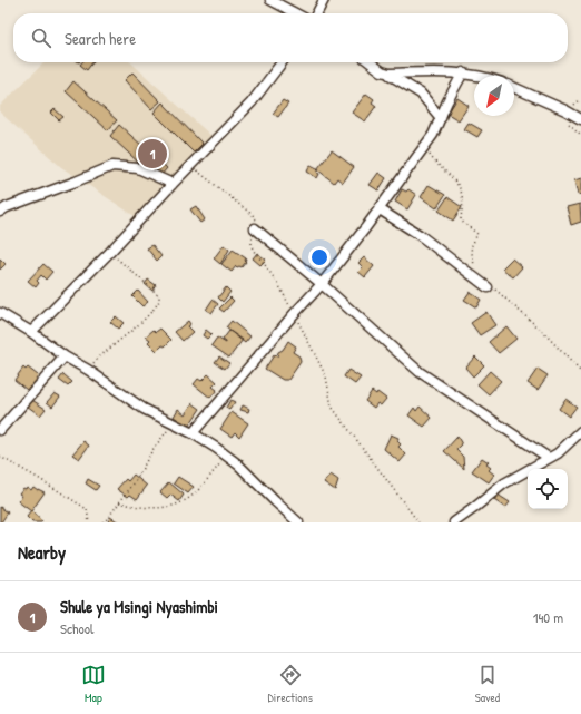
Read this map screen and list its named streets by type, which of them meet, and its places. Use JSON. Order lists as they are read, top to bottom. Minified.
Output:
{"north":"bottom left","page":{"search":"Search here","pins":"1","heading":"Nearby","list":[{"mark":"1","name":"Shule ya Msingi Nyashimbi","note":"School","value":"140 m"}],"nav":["Map","Directions","Saved"]}}
